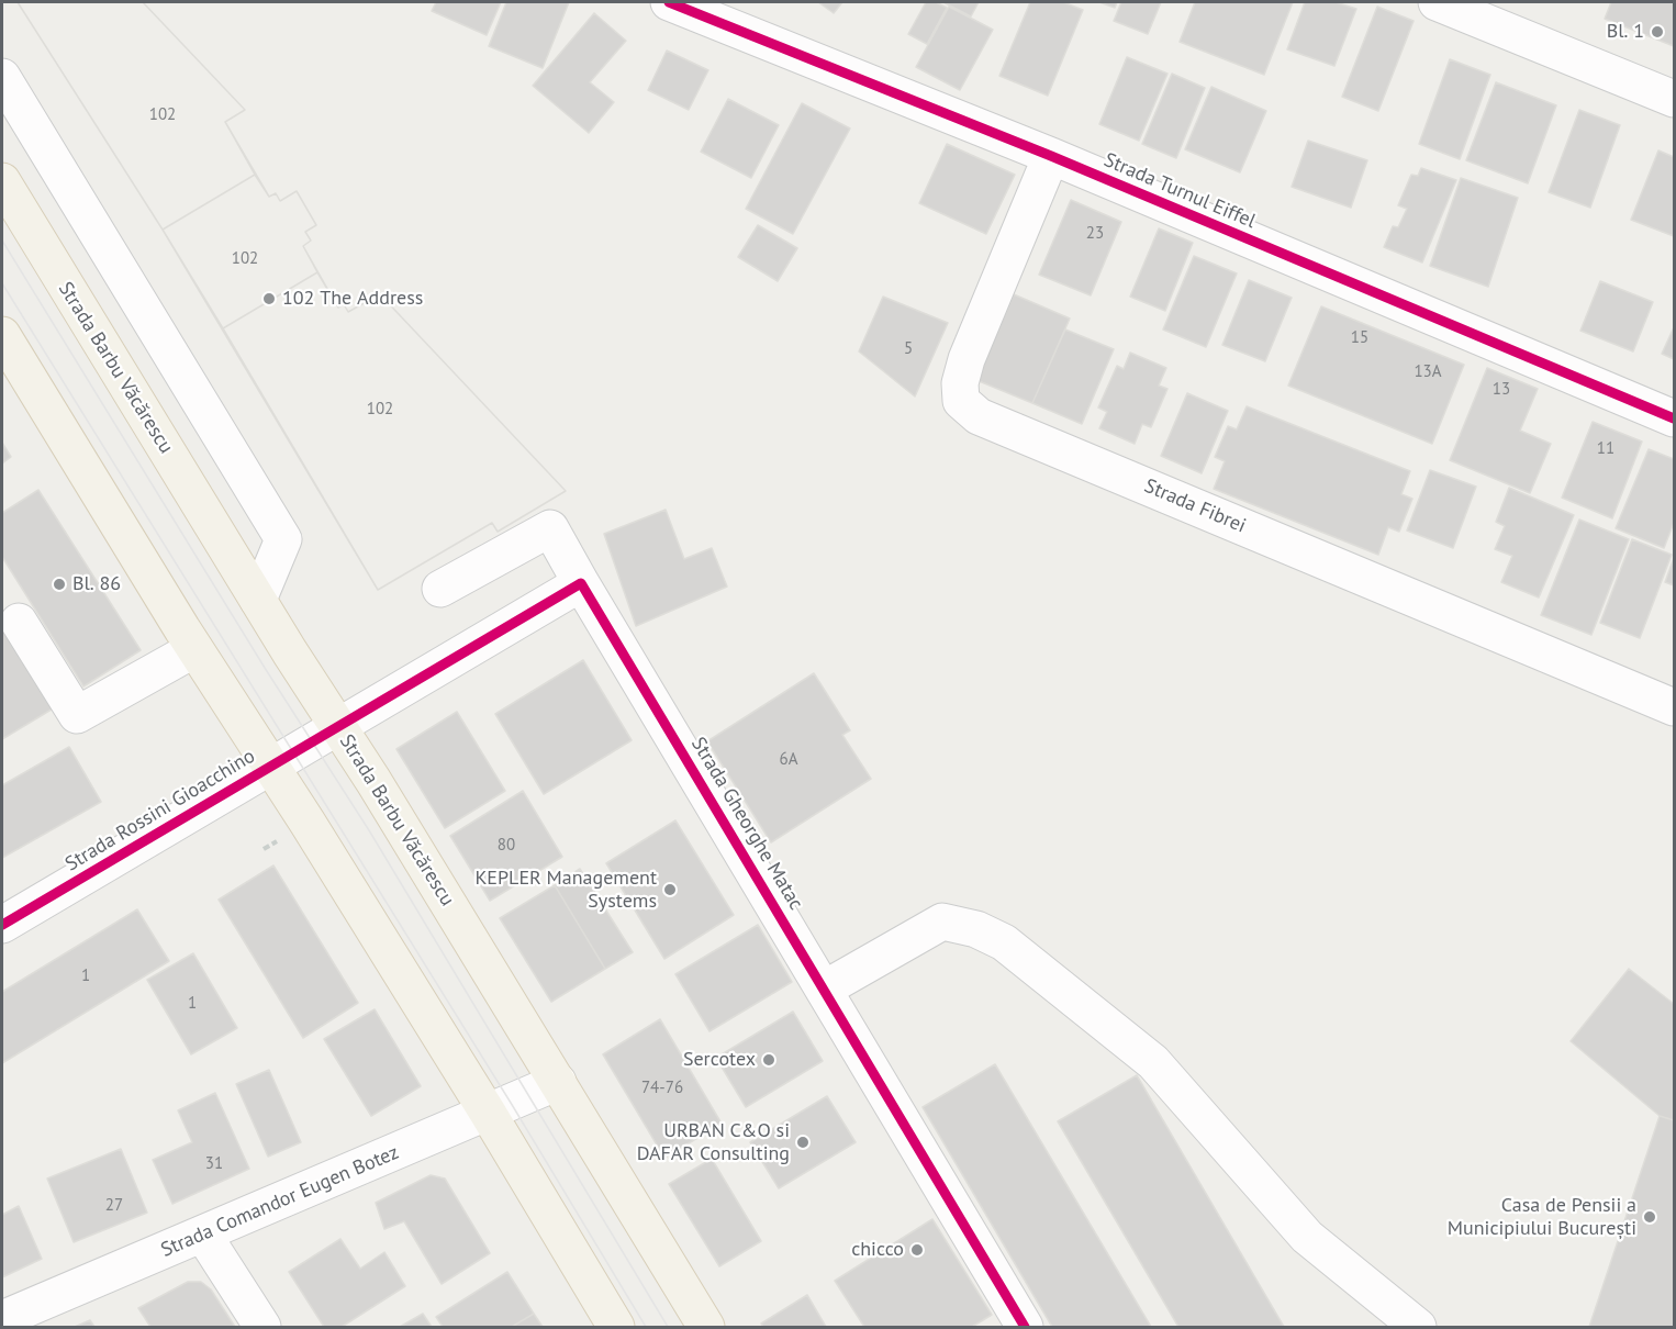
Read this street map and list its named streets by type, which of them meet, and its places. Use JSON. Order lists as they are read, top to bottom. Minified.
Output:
{"streets":{"main road":["Strada Barbu Văcărescu"],"street":["Strada Turnul Eiffel","Strada Fibrei","Strada Rossini Gioacchino","Strada Gheorghe Matac","Strada Comandor Eugen Botez"]},"crossings":[["Strada Turnul Eiffel","Strada Fibrei"],["Strada Barbu Văcărescu","Strada Rossini Gioacchino"],["Strada Barbu Văcărescu","Strada Comandor Eugen Botez"]],"places":["Bl. 1","102 The Address","Bl. 86","KEPLER Management Systems","Sercotex","URBAN C&O si DAFAR Consulting","Casa de Pensii a Municipiului București","chicco"],"house_numbers":["102","23","102","15","5","13A","13","102","11","6A","80","1","1","74-76","31","27"]}
